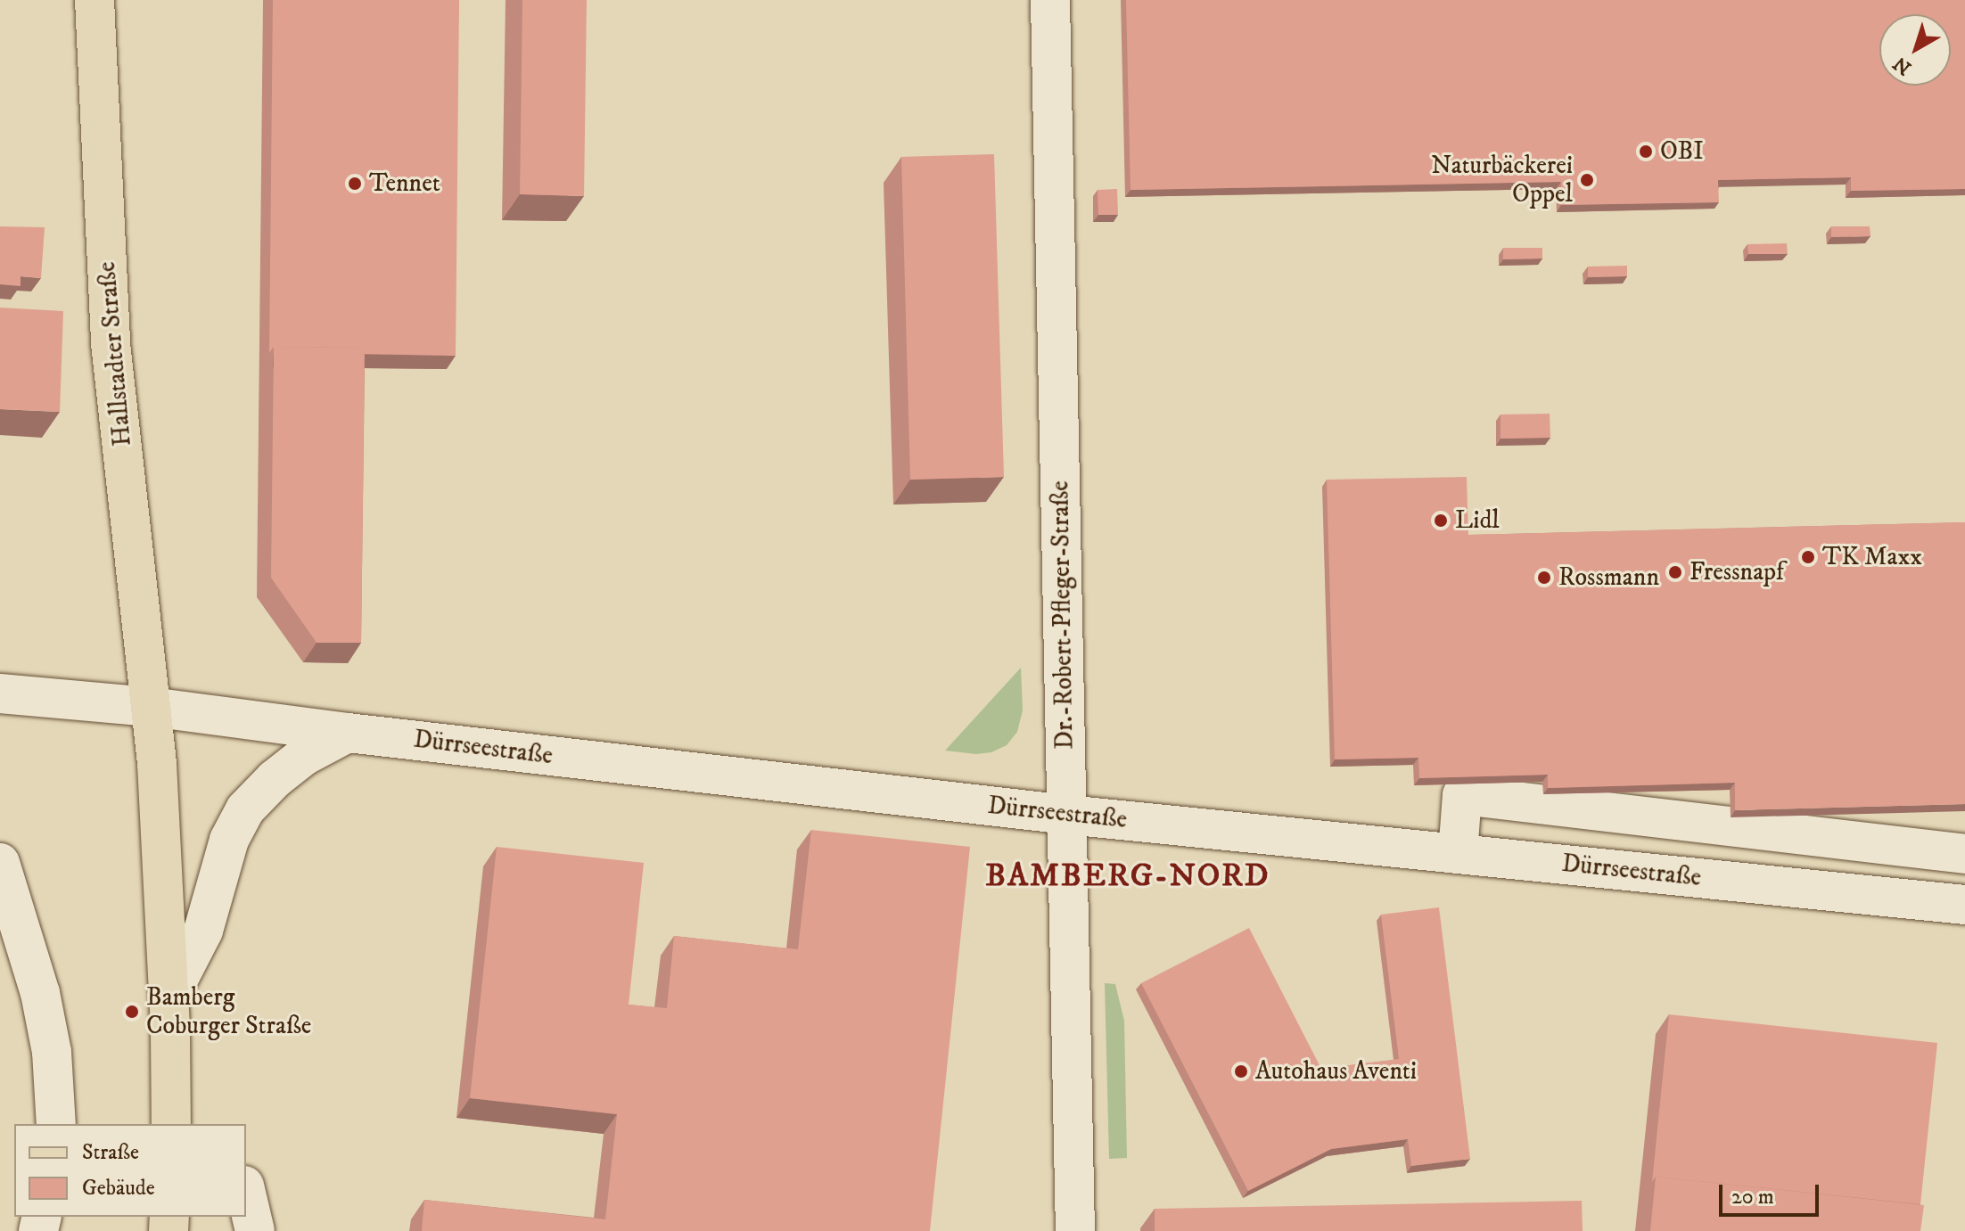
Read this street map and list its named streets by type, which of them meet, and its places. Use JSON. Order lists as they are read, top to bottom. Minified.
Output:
{"streets":{"main road":["Hallstadter Straße"],"street":["Dr.-Robert-Pfleger-Straße","Dürrseestraße"]},"crossings":[["Hallstadter Straße","Dürrseestraße"],["Dr.-Robert-Pfleger-Straße","Dürrseestraße"]],"districts":["BAMBERG-NORD"],"places":["OBI","Naturbäckerei Oppel","Tennet","Lidl","TK Maxx","Fressnapf","Rossmann","Bamberg Coburger Straße","Autohaus Aventi"],"legend":["Straße","Gebäude"],"scale_bar":"20 m","north":"bottom left"}
